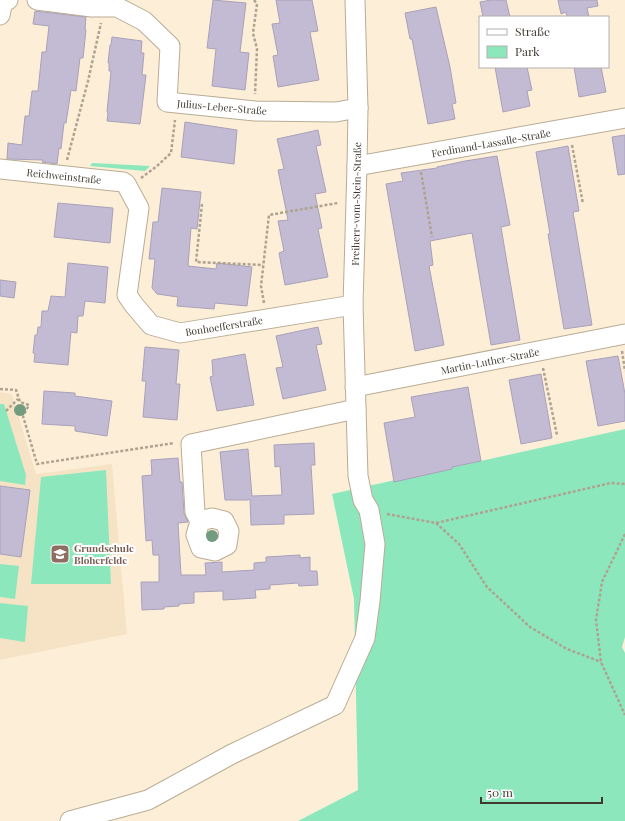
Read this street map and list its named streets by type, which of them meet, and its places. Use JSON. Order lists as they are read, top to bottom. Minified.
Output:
{"streets":{"street":["Julius-Leber-Straße","Ferdinand-Lassalle-Straße","Reichweinstraße","Freiherr-vom-Stein-Straße","Bonhoefferstraße","Martin-Luther-Straße"]},"crossings":[["Julius-Leber-Straße","Freiherr-vom-Stein-Straße"],["Ferdinand-Lassalle-Straße","Freiherr-vom-Stein-Straße"],["Reichweinstraße","Bonhoefferstraße"],["Freiherr-vom-Stein-Straße","Bonhoefferstraße"],["Freiherr-vom-Stein-Straße","Martin-Luther-Straße"]],"places":{"school or university":["Grundschule Bloherfelde"]},"legend":["Straße","Park"],"scale_bar":"50 m"}
